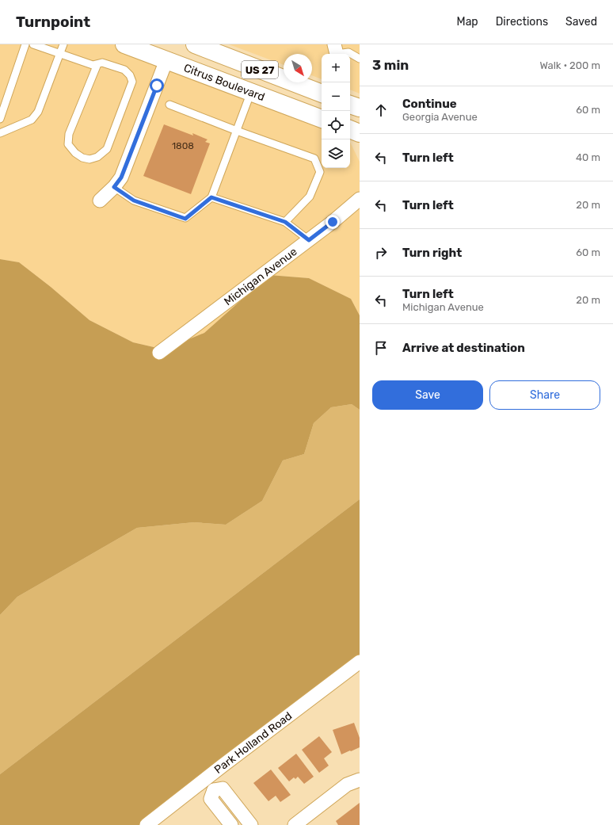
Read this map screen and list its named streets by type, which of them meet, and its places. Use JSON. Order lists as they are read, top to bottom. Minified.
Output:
{"streets":{"highway":["US 27","Citrus Boulevard"],"street":["Michigan Avenue","Park Holland Road"]},"house_numbers":["1808"],"north":"bottom right","page":{"header":"Turnpoint","nav":["Map","Directions","Saved"],"heading":["3 min","Walk · 200 m"],"map_buttons":["+","−"],"list":[["Continue","Georgia Avenue","60 m"],["Turn left","40 m"],["Turn left","20 m"],["Turn right","60 m"],["Turn left","Michigan Avenue","20 m"],"Arrive at destination"],"buttons":["Save","Share"]}}
